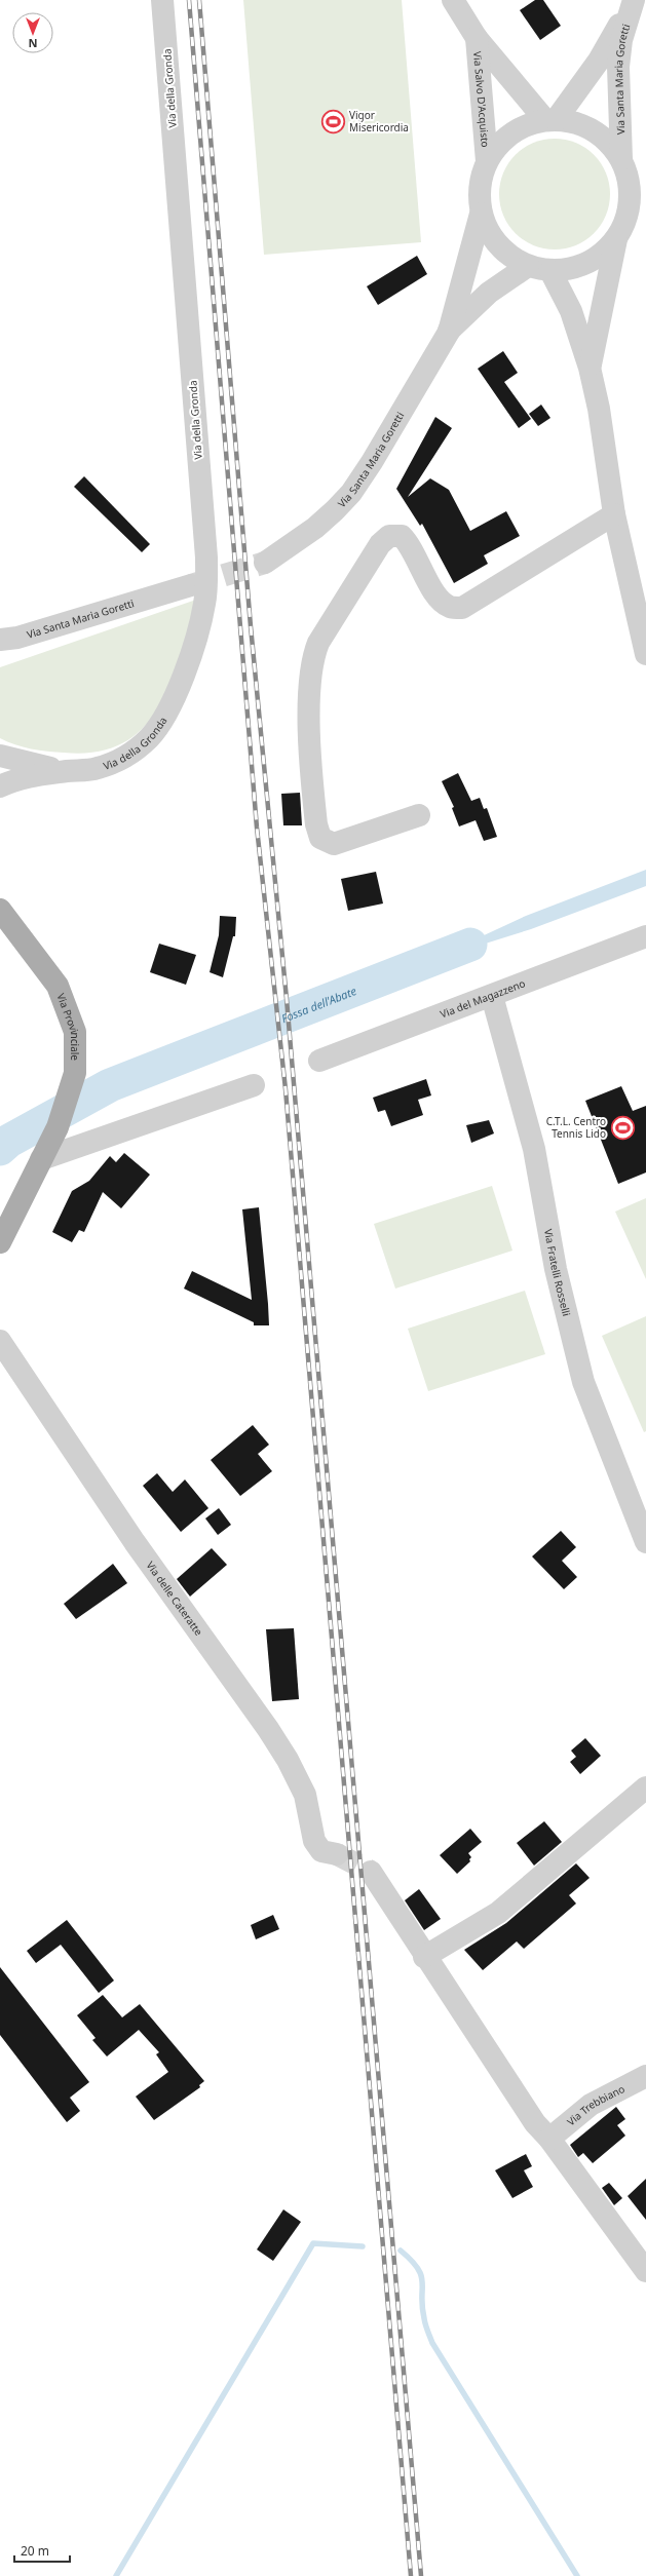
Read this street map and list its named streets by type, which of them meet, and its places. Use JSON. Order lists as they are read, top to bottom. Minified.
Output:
{"streets":{"main road":["Via Provinciale"],"street":["Via Santa Maria Goretti","Via della Gronda","Via Salvo D'Acquisto","Via del Magazzeno","Via Fratelli Rosselli","Via delle Cateratte","Via Trebbiano"]},"crossings":[["Via Santa Maria Goretti","Via Salvo D'Acquisto"],["Via del Magazzeno","Via Fratelli Rosselli"]],"water":["Fossa dell'Abate"],"places":{"sports":["Vigor Misericordia","C.T.L. Centro Tennis Lido"]},"scale_bar":"20 m","north":"bottom"}
